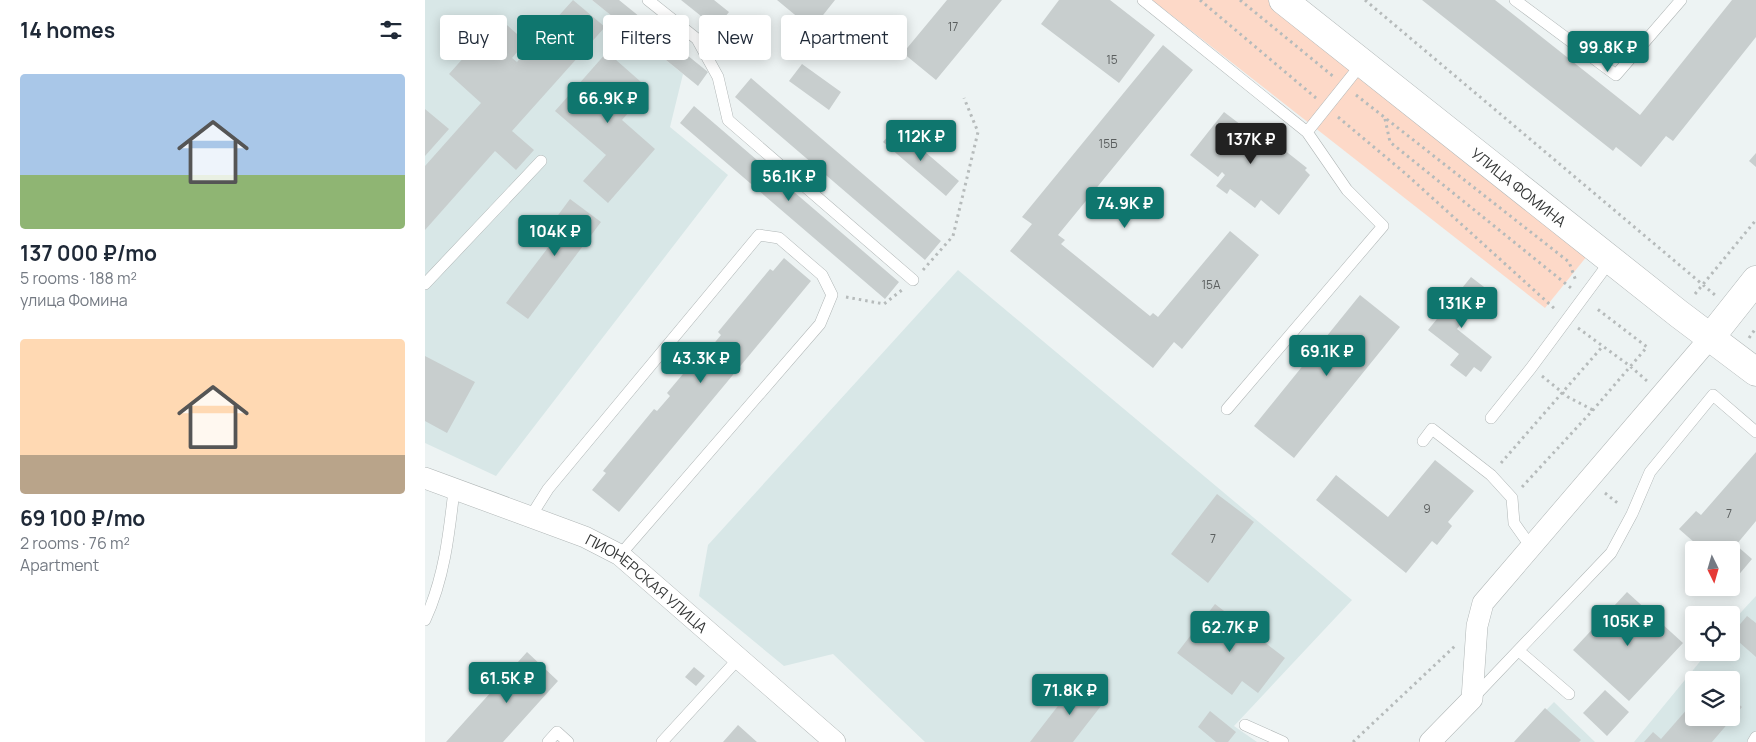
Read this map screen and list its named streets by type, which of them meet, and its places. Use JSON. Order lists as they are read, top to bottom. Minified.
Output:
{"streets":{"main road":["УЛИЦА ФОМИНА"],"street":["ПИОНЕРСКАЯ УЛИЦА"]},"house_numbers":["17","15","15Б","15А","9","7","7"],"north":"bottom","page":{"heading":"14 homes","chip":["Buy","Rent","Filters","New","Apartment"],"price":["99.8K ₽","66.9K ₽","112K ₽","137K ₽","56.1K ₽","74.9K ₽","104K ₽","131K ₽","69.1K ₽","43.3K ₽","105K ₽","62.7K ₽","61.5K ₽","71.8K ₽"],"list":[{"name":"137 000 ₽/mo","note":"5 rooms · 188 m² · улица Фомина"},{"name":"69 100 ₽/mo","note":"2 rooms · 76 m² · Apartment"}]}}
